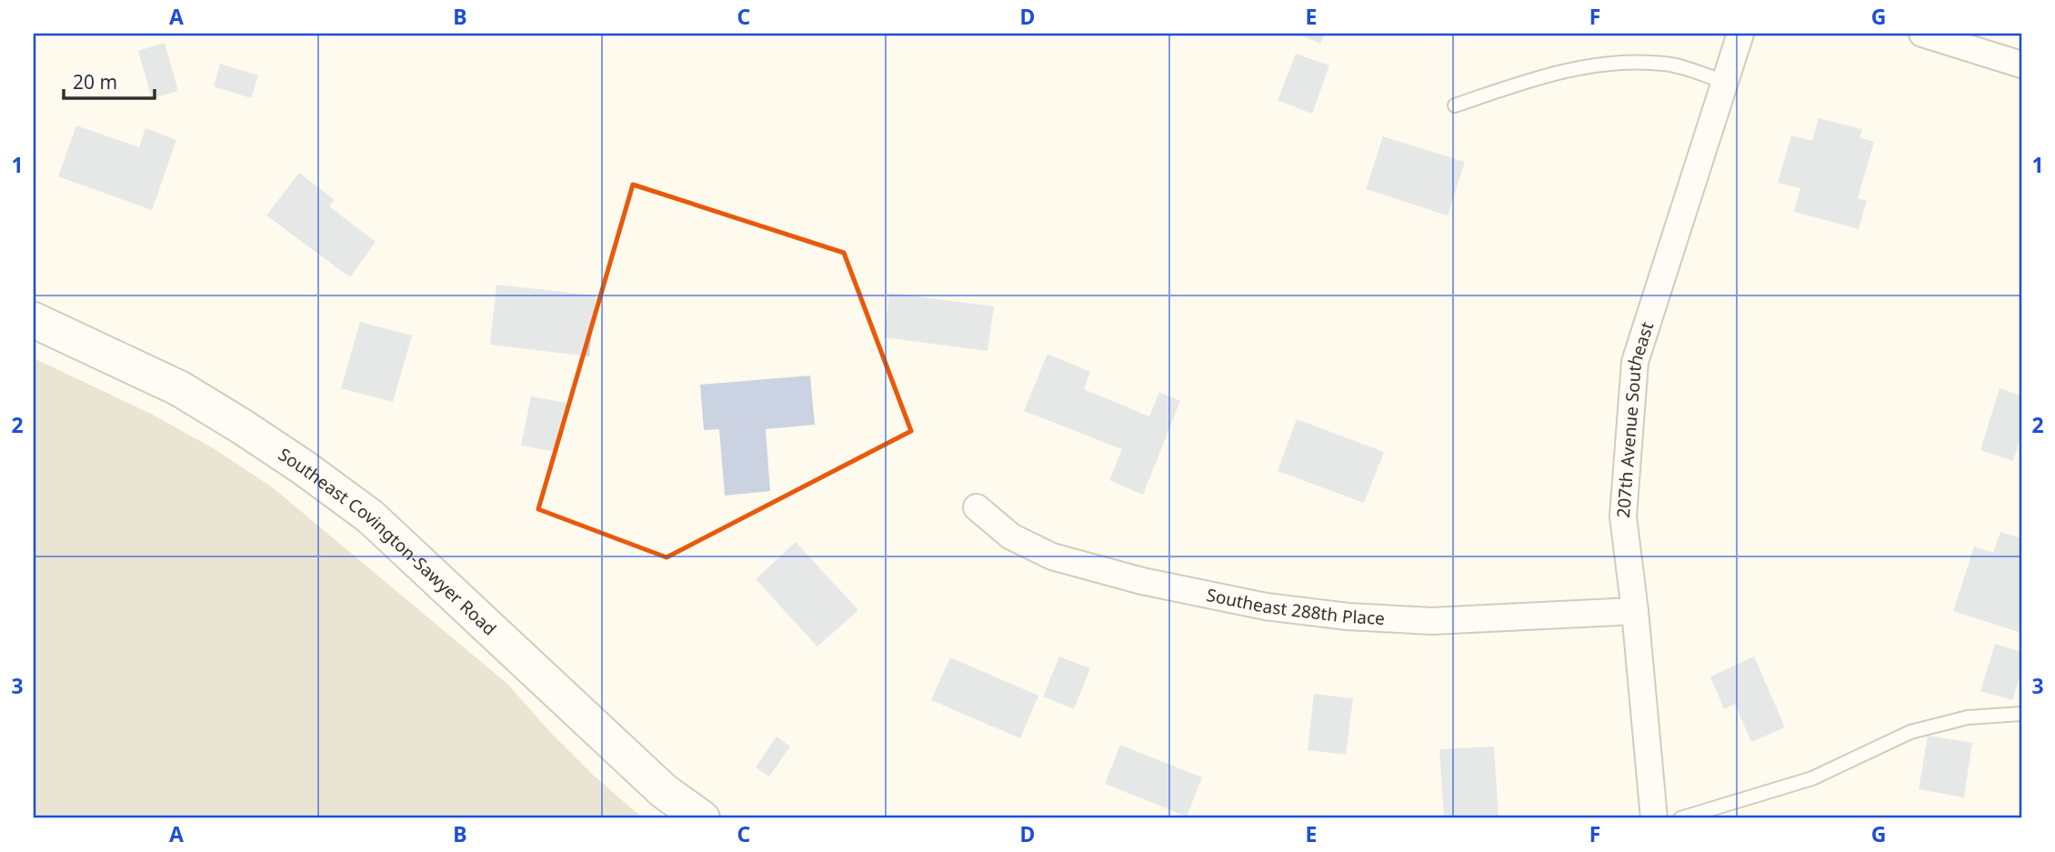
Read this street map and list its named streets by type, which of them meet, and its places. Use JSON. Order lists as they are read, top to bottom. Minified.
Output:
{"streets":{"street":["207th Avenue Southeast","Southeast Covington-Sawyer Road","Southeast 288th Place"]},"crossings":[["207th Avenue Southeast","Southeast 288th Place"]],"scale_bar":"20 m","grid":{"columns":["A","B","C","D","E","F","G"],"rows":["1","2","3"]}}
